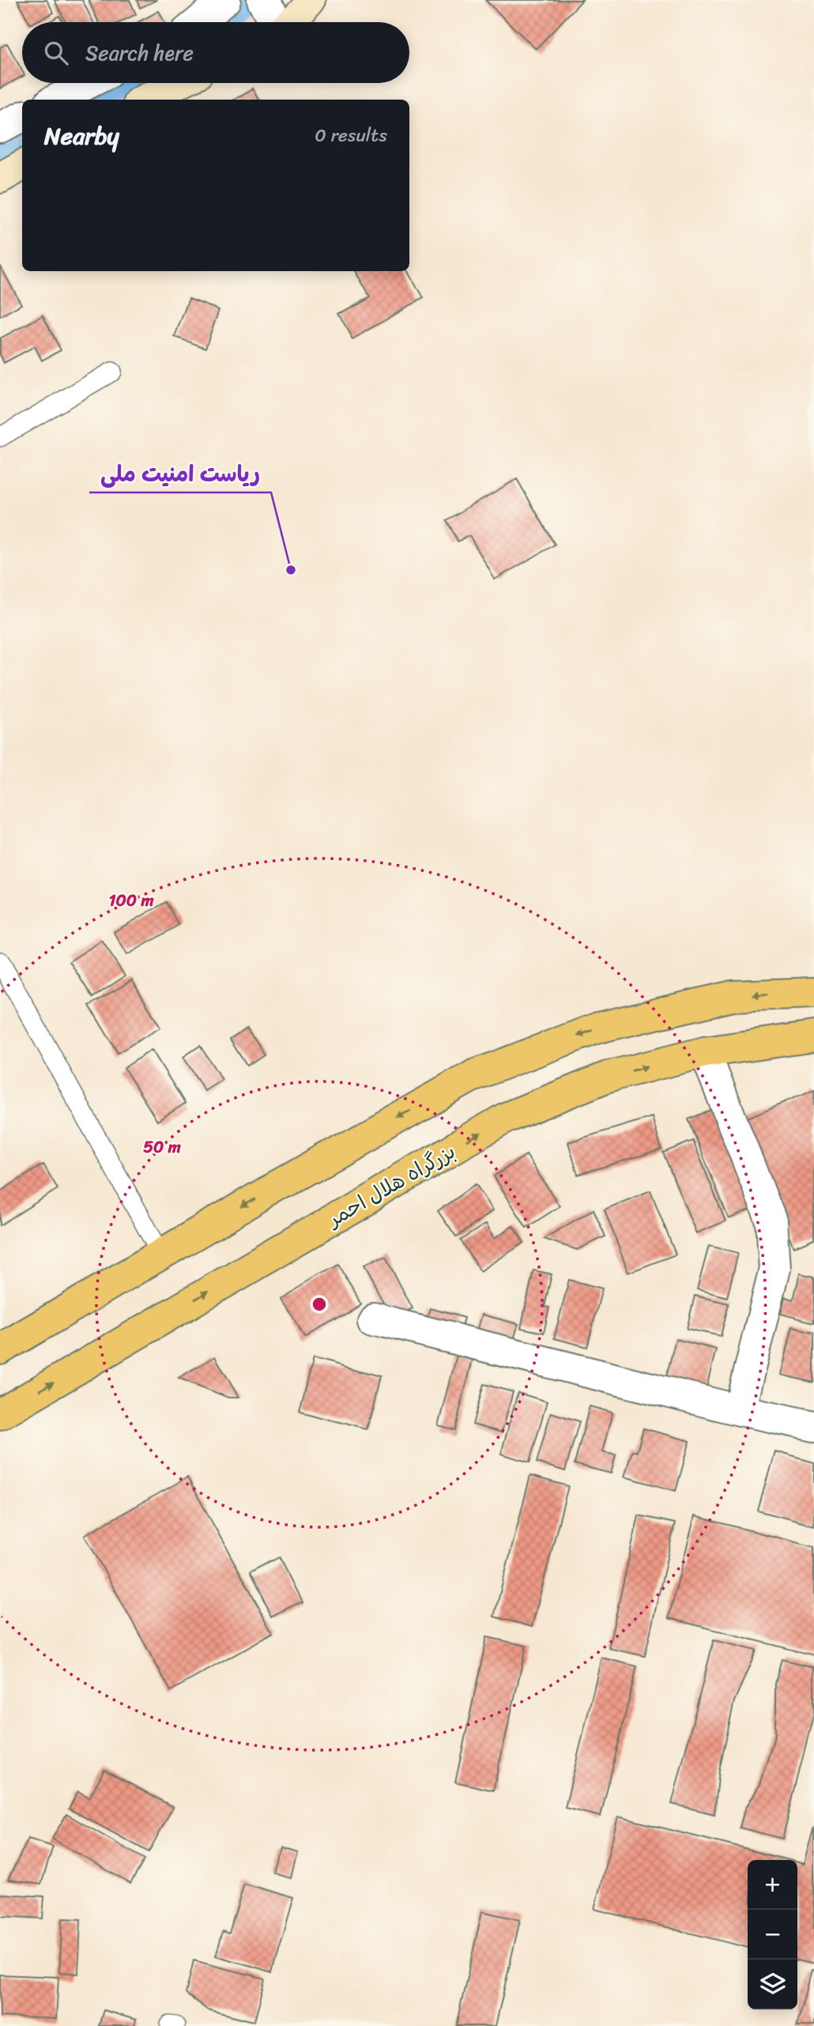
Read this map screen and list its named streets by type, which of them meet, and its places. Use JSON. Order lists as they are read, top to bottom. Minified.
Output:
{"streets":{"highway":["بزرگراه هلال احمر"]},"places":["ریاست امنیت ملی"],"page":{"search":"Search here","heading":["Nearby","0 results"],"map_buttons":["+","−"]},"rings":["100 m","50 m"]}
